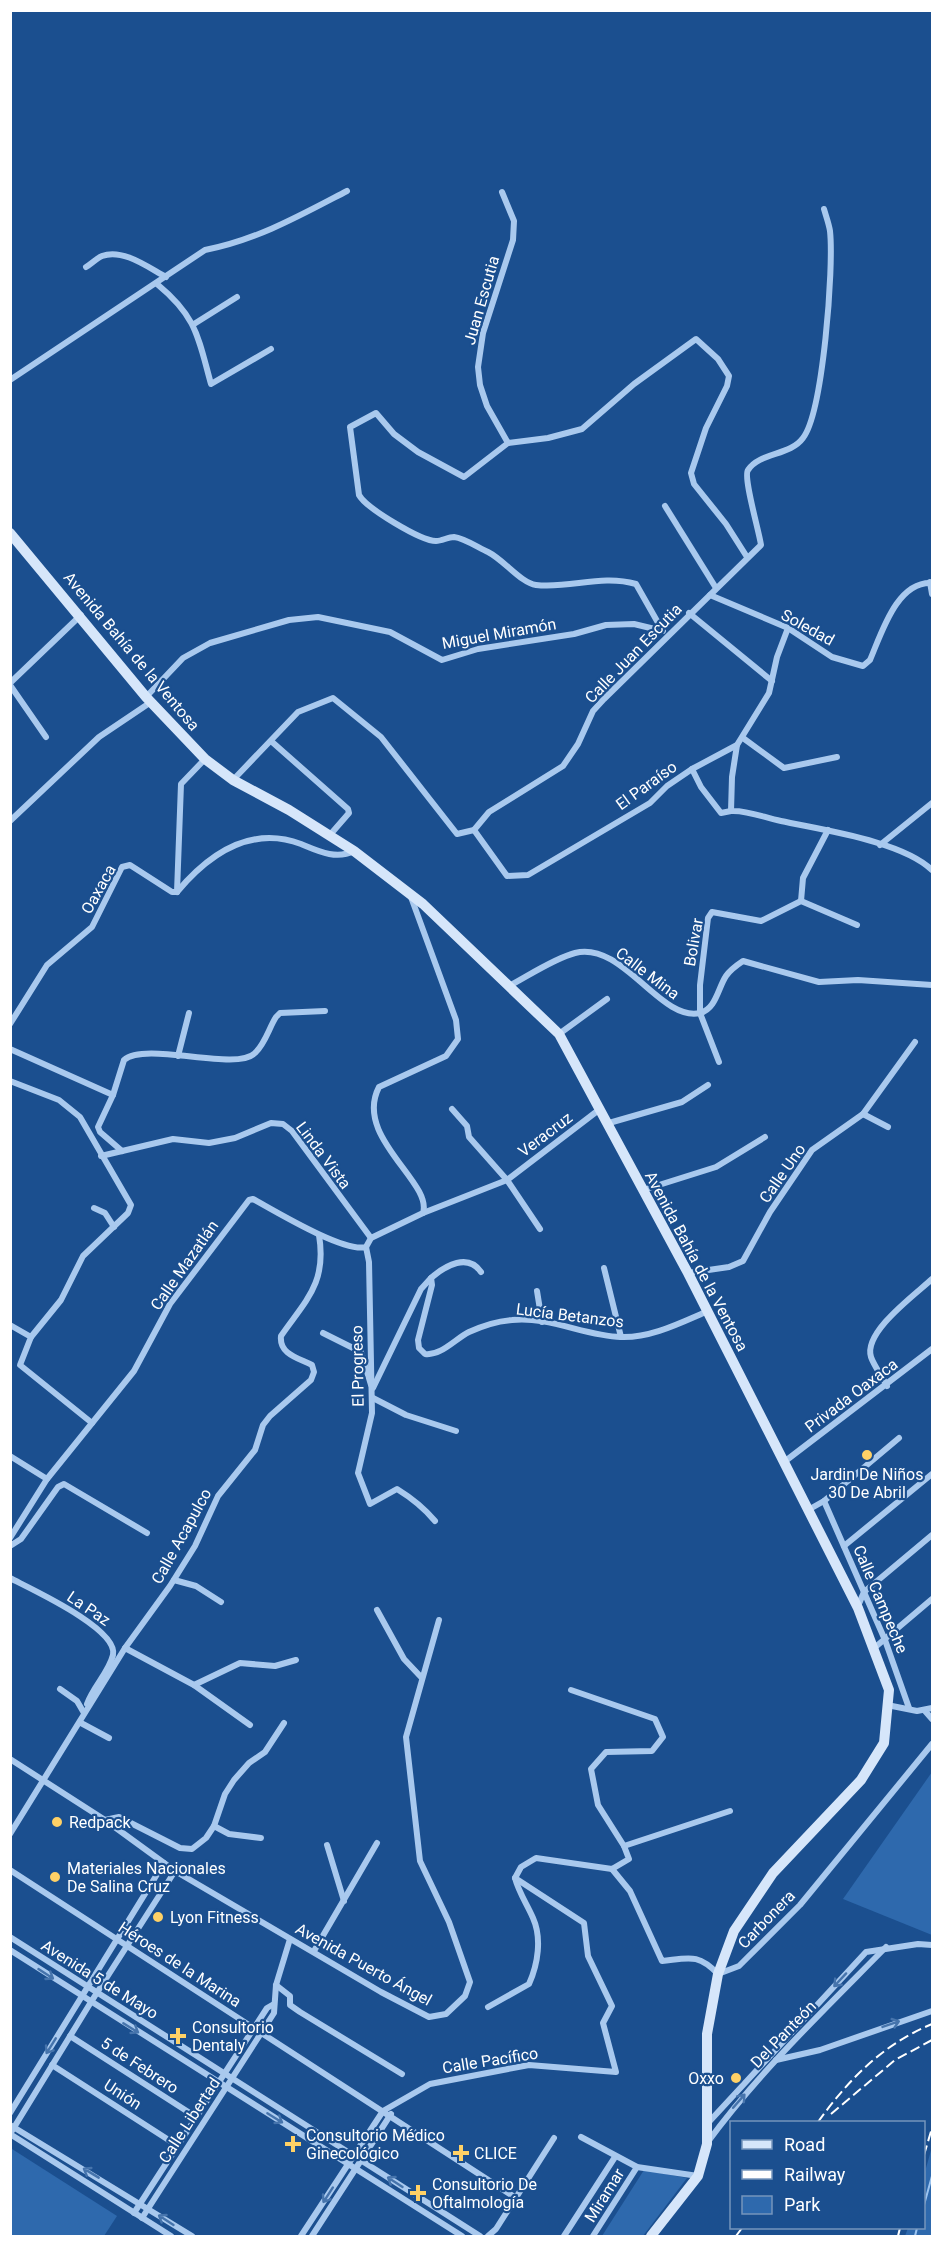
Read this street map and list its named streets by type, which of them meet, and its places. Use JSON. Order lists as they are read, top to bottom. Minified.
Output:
{"streets":{"main road":["Avenida Bahía de la Ventosa"],"street":["Juan Escutia","Soledad","Miguel Miramón","Calle Juan Escutia","El Paraíso","Oaxaca","Bolivar","Calle Mina","Veracruz","Linda Vista","Calle Uno","Calle Mazatlán","Lucía Betanzos","El Progreso","Privada Oaxaca","Calle Acapulco","Calle Campeche","La Paz","Carbonera","Héroes de la Marina","Avenida Puerto Ángel","Avenida 5 de Mayo","Del Panteón","Calle Pacífico","5 de Febrero","Unión","Calle Libertad","Miramar"]},"crossings":[["Soledad","Calle Juan Escutia"],["Soledad","El Paraíso"],["Miguel Miramón","Avenida Bahía de la Ventosa"],["Avenida Bahía de la Ventosa","Calle Mina"],["Avenida Bahía de la Ventosa","Veracruz"],["Avenida Bahía de la Ventosa","Calle Uno"],["Avenida Bahía de la Ventosa","Lucía Betanzos"],["Avenida Bahía de la Ventosa","Privada Oaxaca"],["Avenida Bahía de la Ventosa","Carbonera"],["Avenida Bahía de la Ventosa","Del Panteón"],["Calle Juan Escutia","El Paraíso"],["Bolivar","Calle Mina"],["Calle Mazatlán","El Progreso"],["Calle Mazatlán","Calle Acapulco"],["Calle Acapulco","La Paz"],["Calle Acapulco","Avenida Puerto Ángel"],["Héroes de la Marina","Calle Pacífico"],["Héroes de la Marina","Calle Libertad"],["Avenida Puerto Ángel","Calle Libertad"],["Avenida 5 de Mayo","Calle Pacífico"],["Avenida 5 de Mayo","Calle Libertad"],["5 de Febrero","Calle Libertad"],["Unión","Calle Libertad"]],"places":{"other":["Jardin De Niños 30 De Abril","Redpack","Materiales Nacionales De Salina Cruz","Lyon Fitness","Oxxo"],"health":["Consultorio Dentaly","Consultorio Médico Ginecológico","CLICE","Consultorio De Oftalmología"]},"legend":["Road","Railway","Park"]}
